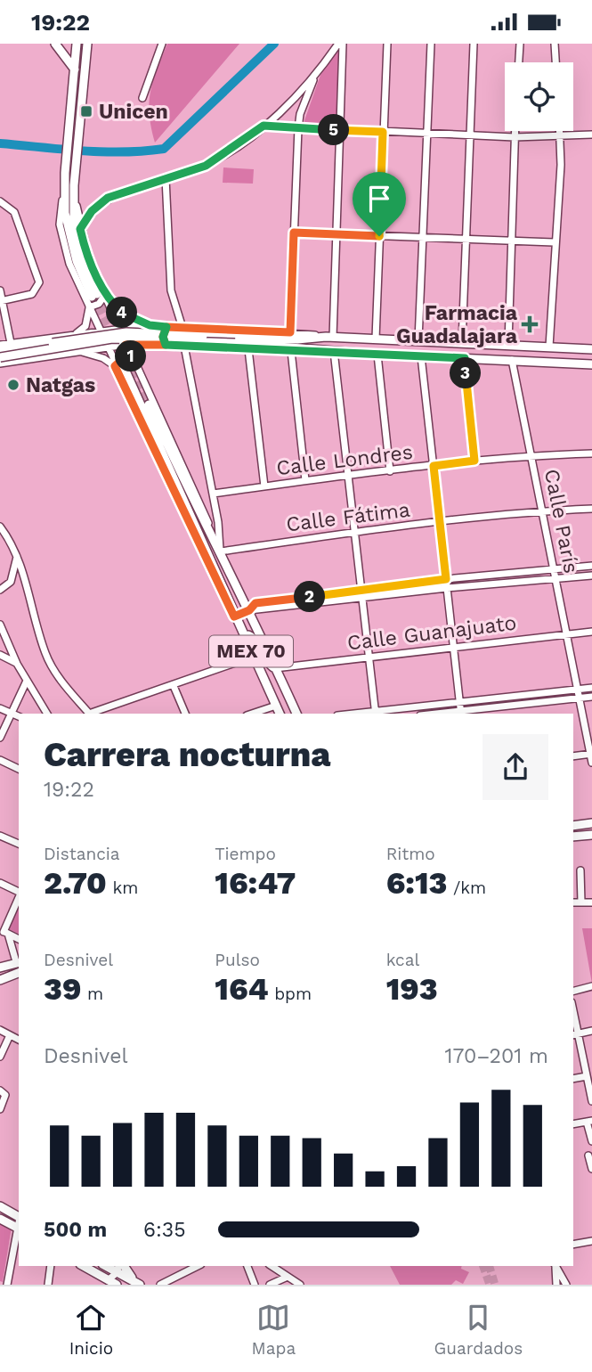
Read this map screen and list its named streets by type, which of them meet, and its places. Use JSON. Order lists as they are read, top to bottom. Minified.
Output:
{"streets":{"main road":["MEX 70"],"street":["Calle Londres","Calle Fátima","Calle París","Calle Guanajuato"]},"crossings":[["Calle Londres","Calle París"],["Calle Fátima","Calle París"],["Calle Fátima","MEX 70"],["Calle París","Calle Guanajuato"],["Calle Guanajuato","MEX 70"]],"places":{"transit":["Unicen"],"health":["Farmacia Guadalajara"],"other":["Natgas"]},"page":{"status":"19:22","pins":["5","4","1","3","2"],"heading":["Carrera nocturna","19:22"],"stats":[["Distancia","2.70 km"],["Tiempo","16:47"],["Ritmo","6:13 /km"],["Desnivel","39 m"],["Pulso","164 bpm"],["kcal","193"]],"chart":["Desnivel","170–201 m"],"list":[{"name":"500 m","note":"6:35"}],"tabs":["Inicio","Mapa","Guardados"]}}
